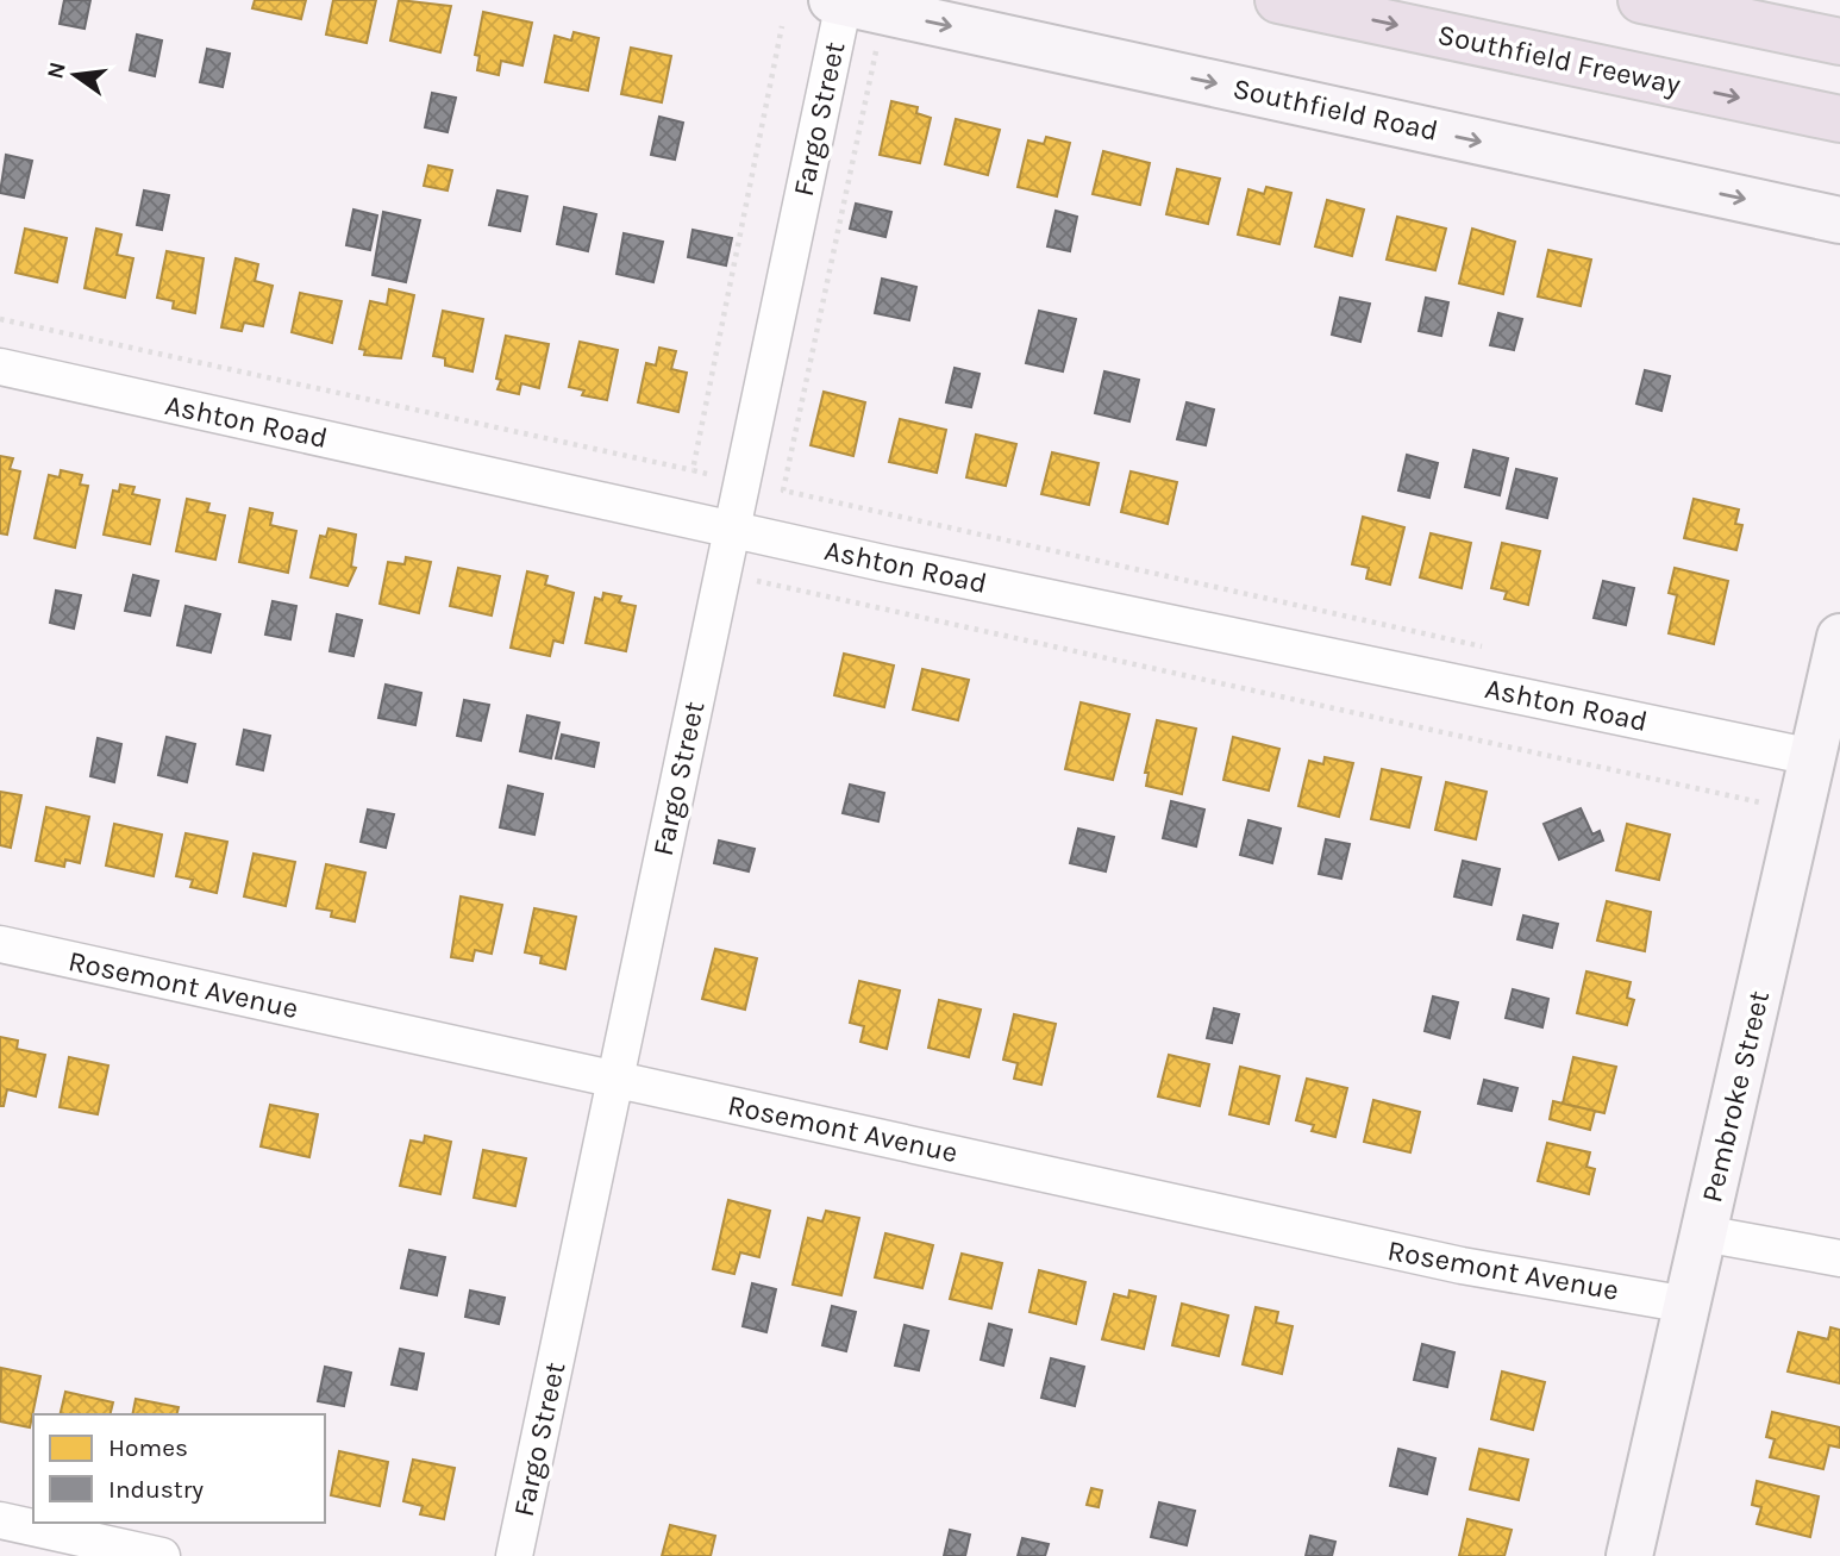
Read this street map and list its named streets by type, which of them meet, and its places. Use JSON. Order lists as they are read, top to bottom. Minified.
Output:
{"streets":{"highway":["Southfield Freeway"],"main road":["Southfield Road","Pembroke Street"],"street":["Fargo Street","Ashton Road","Rosemont Avenue"]},"crossings":[["Southfield Road","Fargo Street"],["Fargo Street","Ashton Road"],["Fargo Street","Rosemont Avenue"],["Ashton Road","Pembroke Street"],["Rosemont Avenue","Pembroke Street"]],"one_way":["Southfield Road"],"legend":["Homes","Industry"],"north":"left"}
